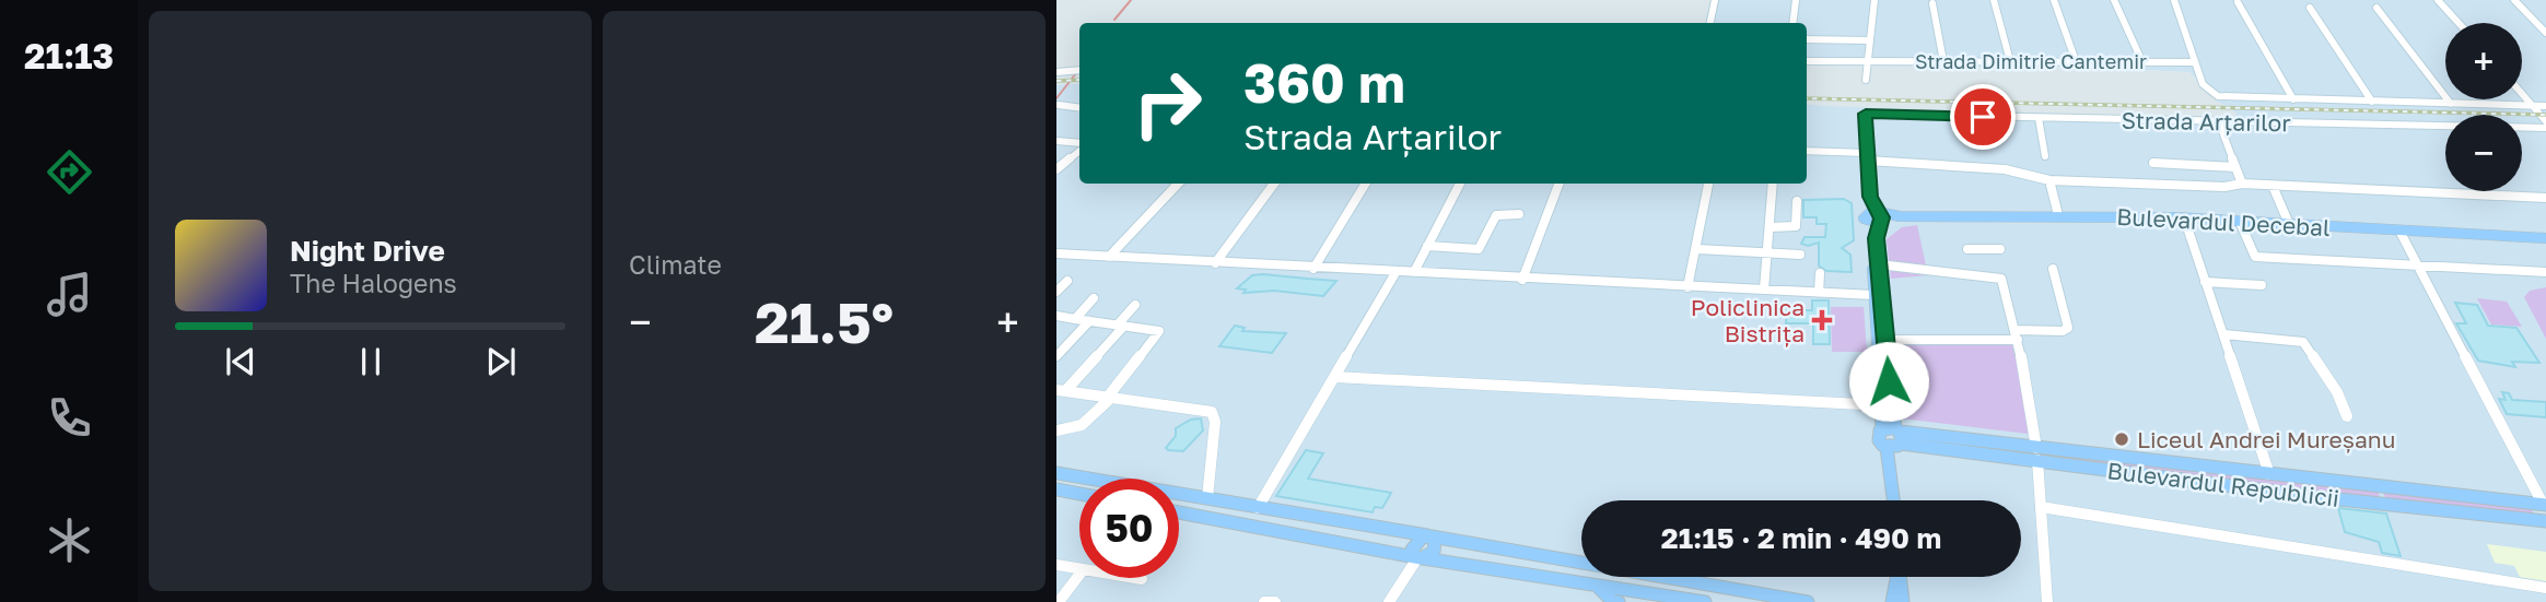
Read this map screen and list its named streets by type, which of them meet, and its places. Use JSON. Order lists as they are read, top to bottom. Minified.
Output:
{"streets":{"main road":["Bulevardul Decebal","Bulevardul Republicii"],"street":["Strada Dimitrie Cantemir","Strada Arțarilor"]},"places":{"health":["Policlinica Bistrița"],"other":["Liceul Andrei Mureșanu"]},"page":{"tabs":"21:13","tile":"Climate","map_buttons":["+","−"],"turn":["360 m","Strada Arțarilor"],"song":["Night Drive","The Halogens"],"heat":["−","21.5°","+"],"limit":"50","trip":"21:15 · 2 min · 490 m"}}
